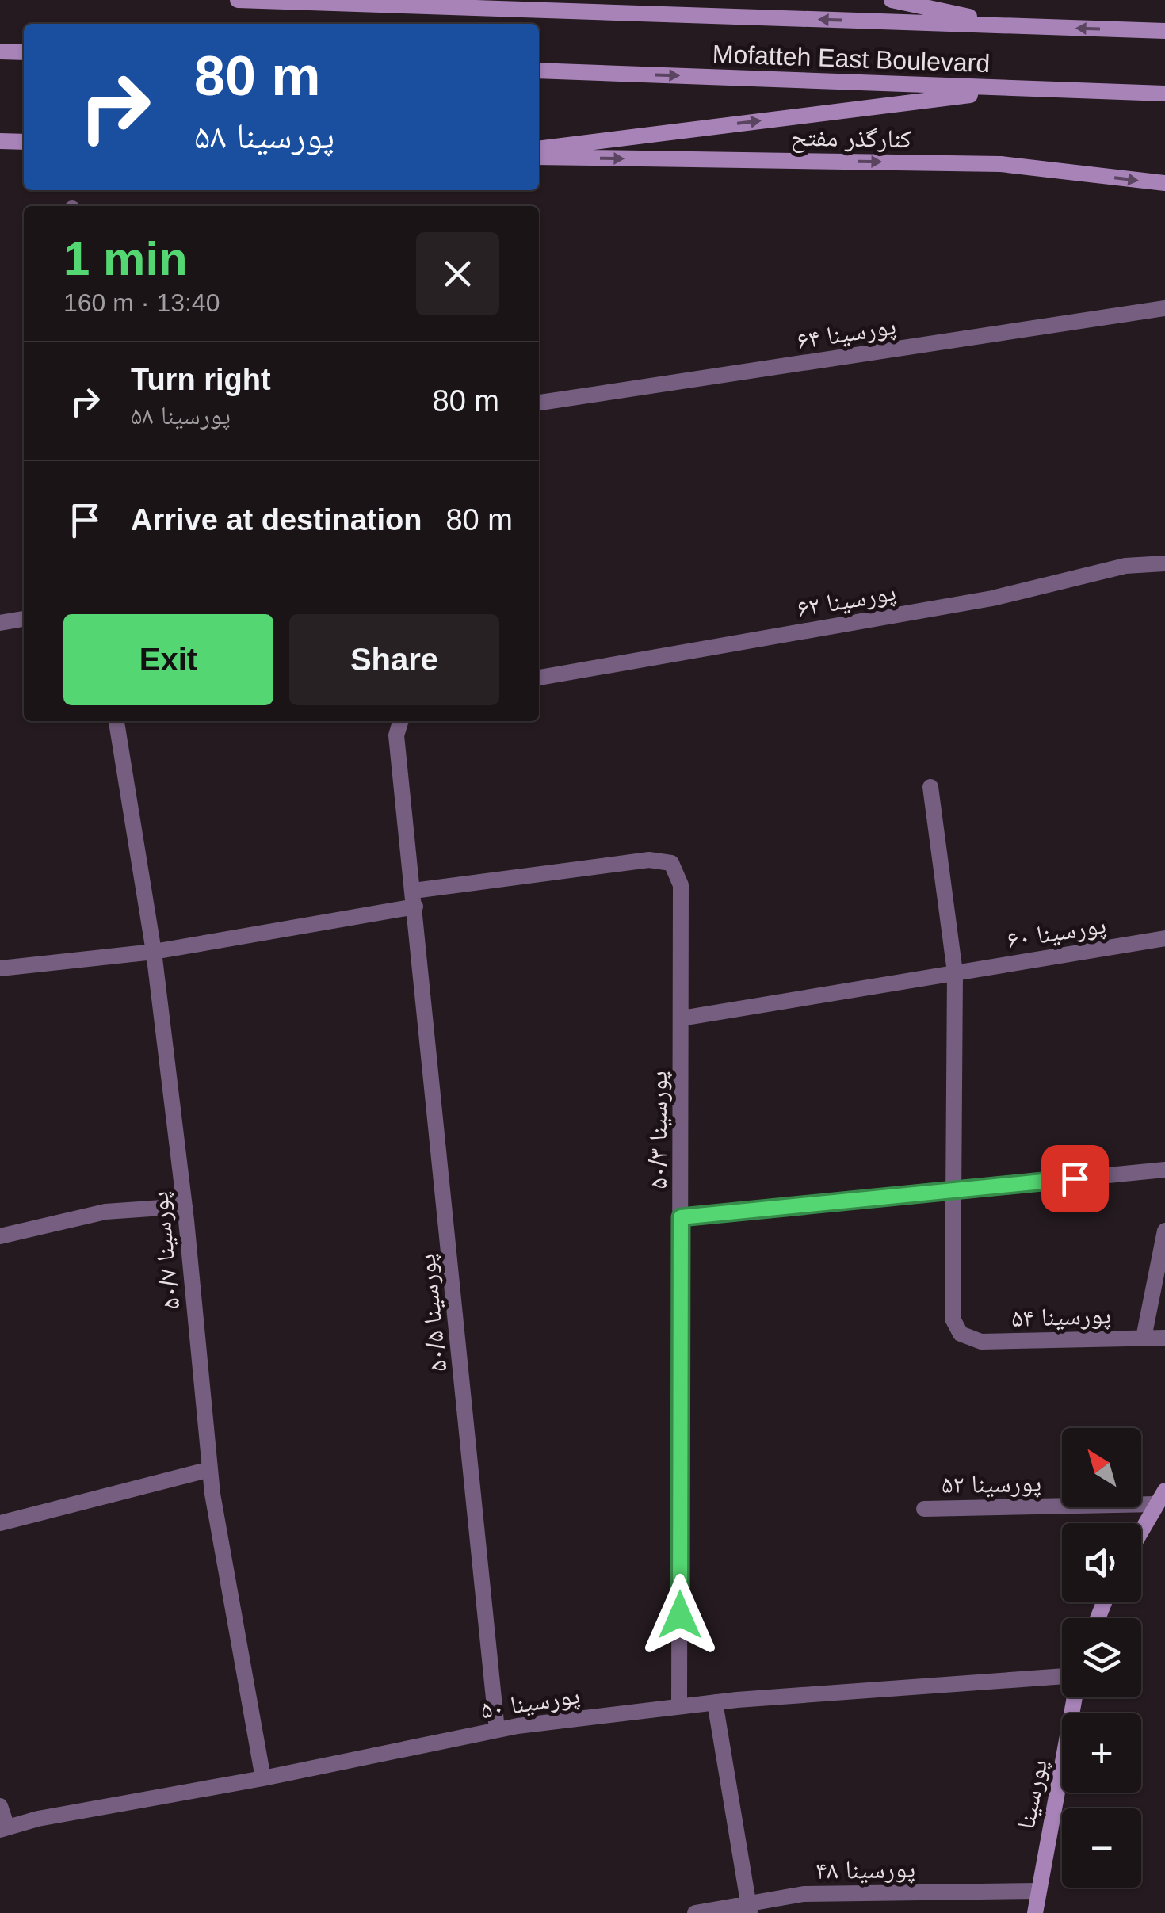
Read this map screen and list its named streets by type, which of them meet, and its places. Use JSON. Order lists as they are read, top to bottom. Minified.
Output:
{"streets":{"main road":["Mofatteh East Boulevard","کنارگذر مفتح","پورسینا"],"street":["پورسینا ۶۴","پورسینا ۶۲","پورسینا ۶۰","پورسینا ۵۰/۳","پورسینا ۵۰/۷","پورسینا ۵۰/۵","پورسینا ۵۴","پورسینا ۵۲","پورسینا ۵۰","پورسینا ۴۸"]},"crossings":[["پورسینا ۶۰","پورسینا ۵۰/۳"],["پورسینا ۵۰/۳","پورسینا ۵۰/۵"],["پورسینا ۵۰/۳","پورسینا ۵۰"],["پورسینا ۵۰/۷","پورسینا ۵۰"],["پورسینا ۵۰/۵","پورسینا ۵۰"],["پورسینا","پورسینا ۴۸"]],"north":"top left","page":{"turn":["80 m","پورسینا ۵۸"],"heading":["1 min","160 m · 13:40"],"list":[{"name":"Turn right","note":"پورسینا ۵۸","value":"80 m"},{"name":"Arrive at destination","value":"80 m"}],"buttons":["Exit","Share"],"map_buttons":["+","−"]}}
